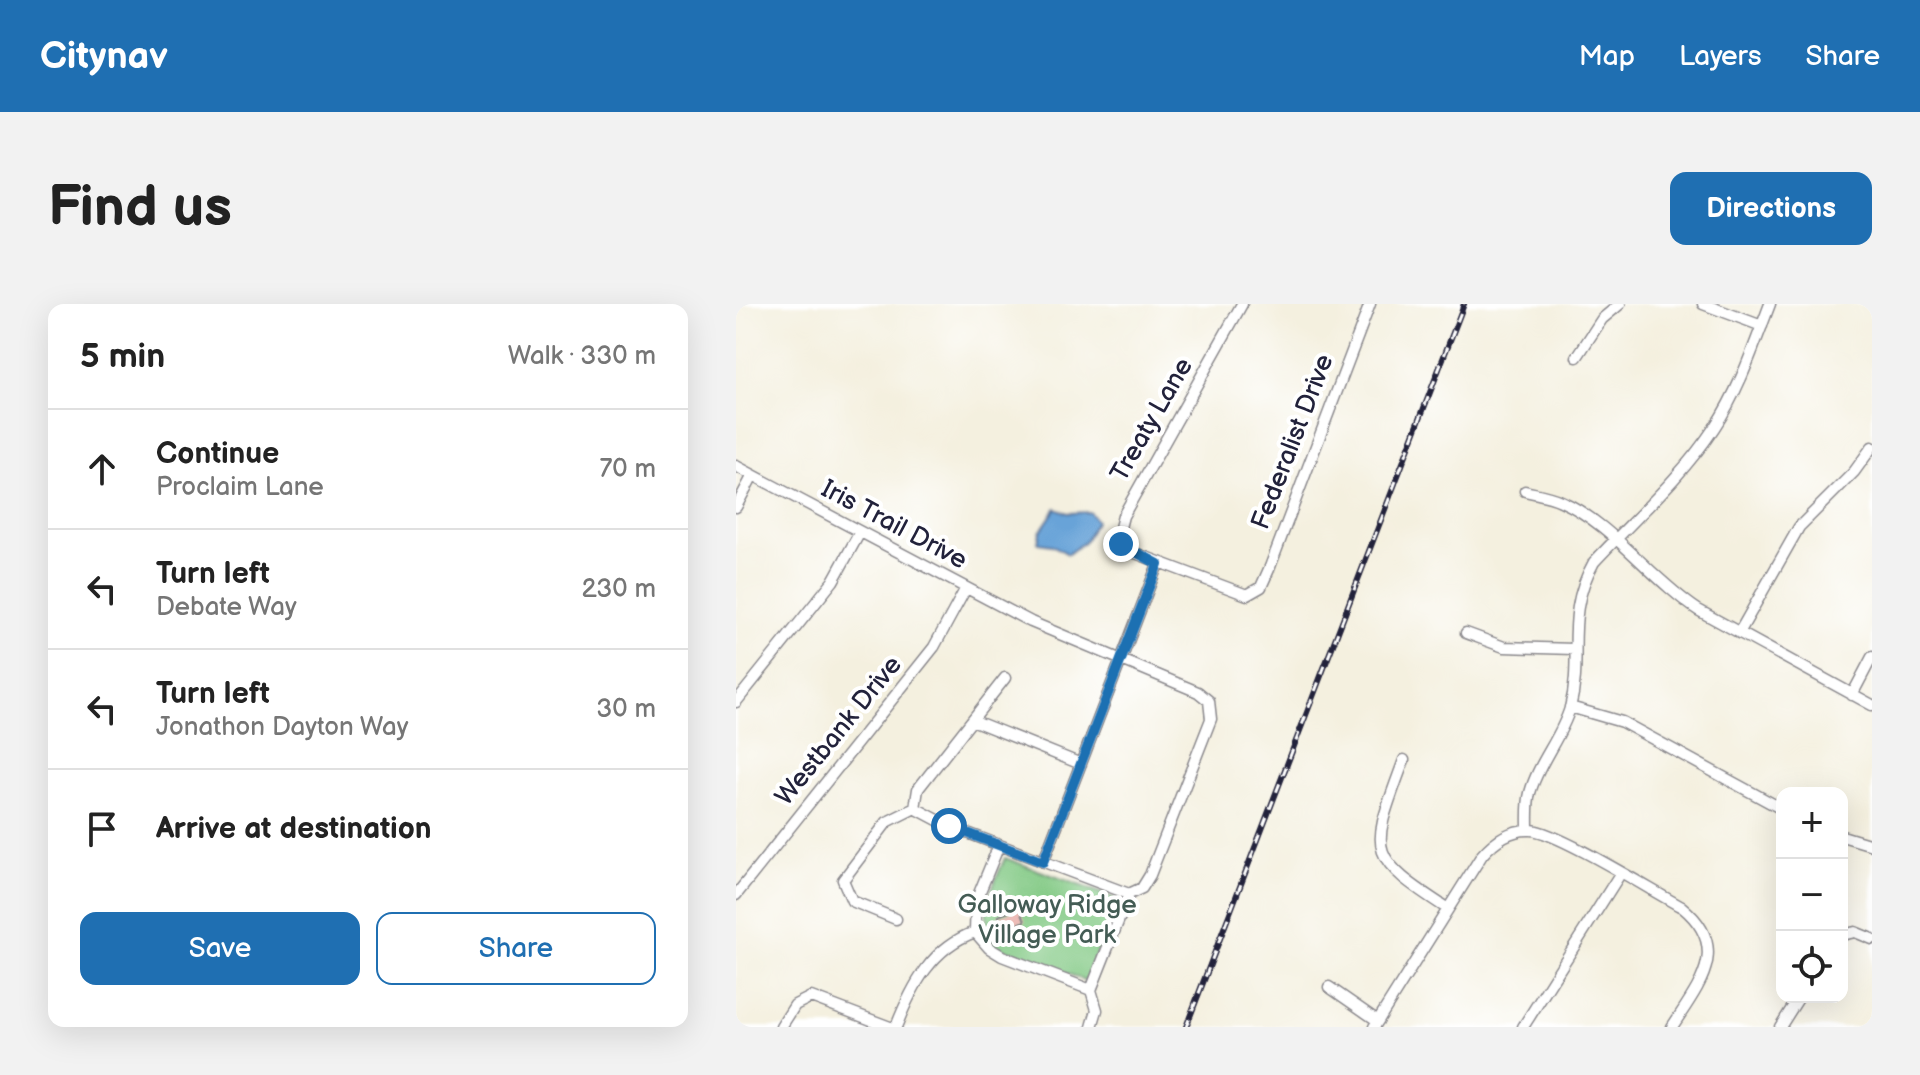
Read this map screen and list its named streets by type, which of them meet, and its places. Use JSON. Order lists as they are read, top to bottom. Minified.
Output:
{"streets":{"street":["Treaty Lane","Federalist Drive","Iris Trail Drive","Westbank Drive"]},"crossings":[["Treaty Lane","Federalist Drive"],["Iris Trail Drive","Westbank Drive"]],"parks":["Galloway Ridge Village Park"],"page":{"header":"Citynav","nav":["Map","Layers","Share"],"buttons":["Directions",["Save","Share"]],"title":"Find us","heading":["5 min","Walk · 330 m"],"list":[["Continue","Proclaim Lane","70 m"],["Turn left","Debate Way","230 m"],["Turn left","Jonathon Dayton Way","30 m"],"Arrive at destination"],"map_buttons":["+","−"]}}
